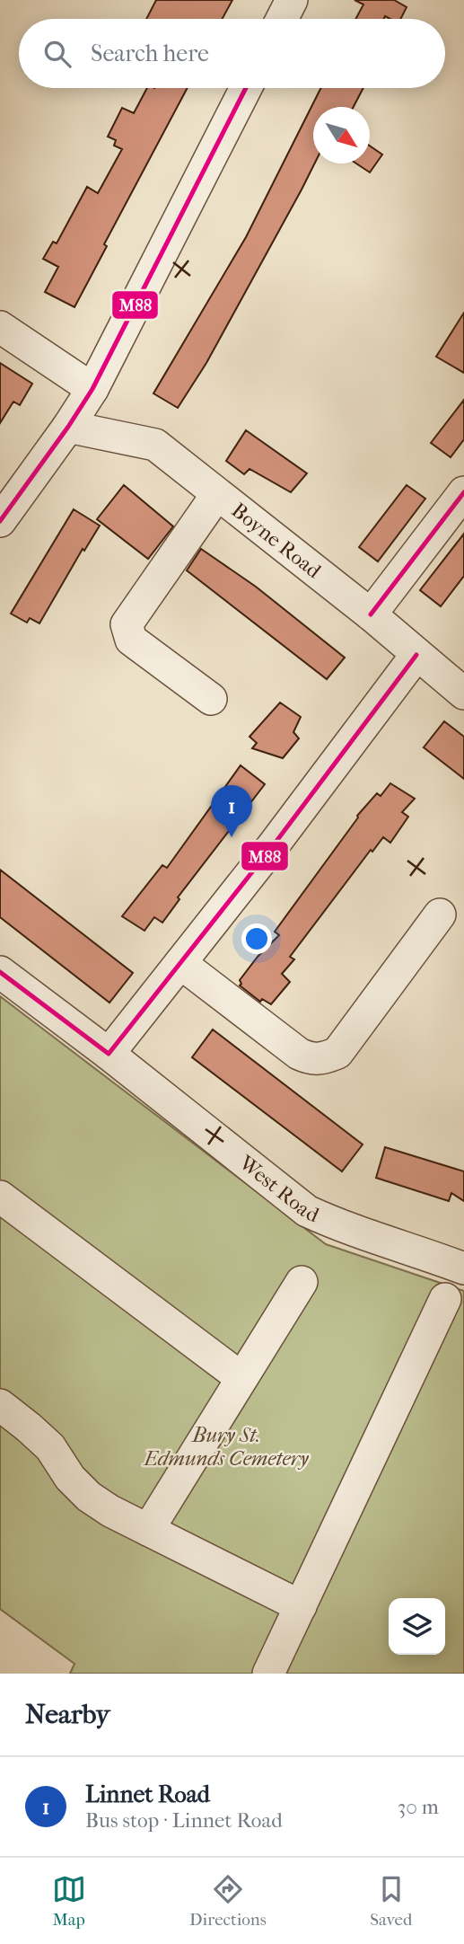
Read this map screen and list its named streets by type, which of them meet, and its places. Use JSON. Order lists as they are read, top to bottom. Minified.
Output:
{"streets":{"street":["Boyne Road","West Road"]},"parks":["Bury St. Edmunds Cemetery"],"lines":["transit line M88"],"north":"bottom right","page":{"search":"Search here","pins":"1","heading":"Nearby","list":[{"mark":"1","name":"Linnet Road","note":"Bus stop · Linnet Road","value":"30 m"}],"nav":["Map","Directions","Saved"]}}
